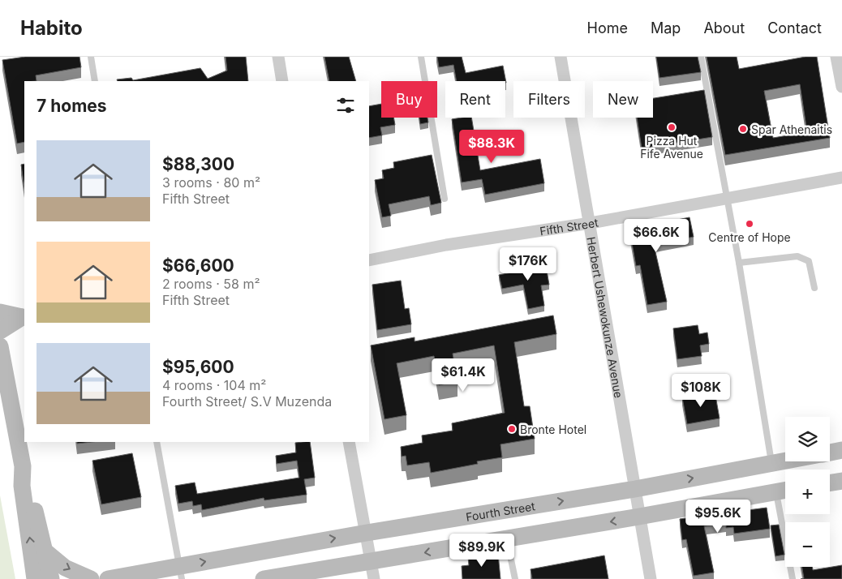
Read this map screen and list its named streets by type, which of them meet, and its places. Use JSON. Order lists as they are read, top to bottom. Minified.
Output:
{"streets":{"main road":["Fourth Street"],"street":["Fifth Street","Herbert Ushewokunze Avenue"]},"crossings":[["Fifth Street","Herbert Ushewokunze Avenue"],["Herbert Ushewokunze Avenue","Fourth Street"]],"places":["Pizza Hut Fife Avenue","Spar Athenaitis","Centre of Hope","Bronte Hotel"],"page":{"header":"Habito","nav":["Home","Map","About","Contact"],"chip":["Buy","Rent","Filters","New"],"heading":"7 homes","price":["$88.3K","$66.6K","$176K","$61.4K","$108K","$95.6K","$89.9K"],"list":[{"name":"$88,300","note":"3 rooms · 80 m² · Fifth Street"},{"name":"$66,600","note":"2 rooms · 58 m² · Fifth Street"},{"name":"$95,600","note":"4 rooms · 104 m² · Fourth Street/ S.V Muzenda"}],"map_buttons":["+","−"]}}
